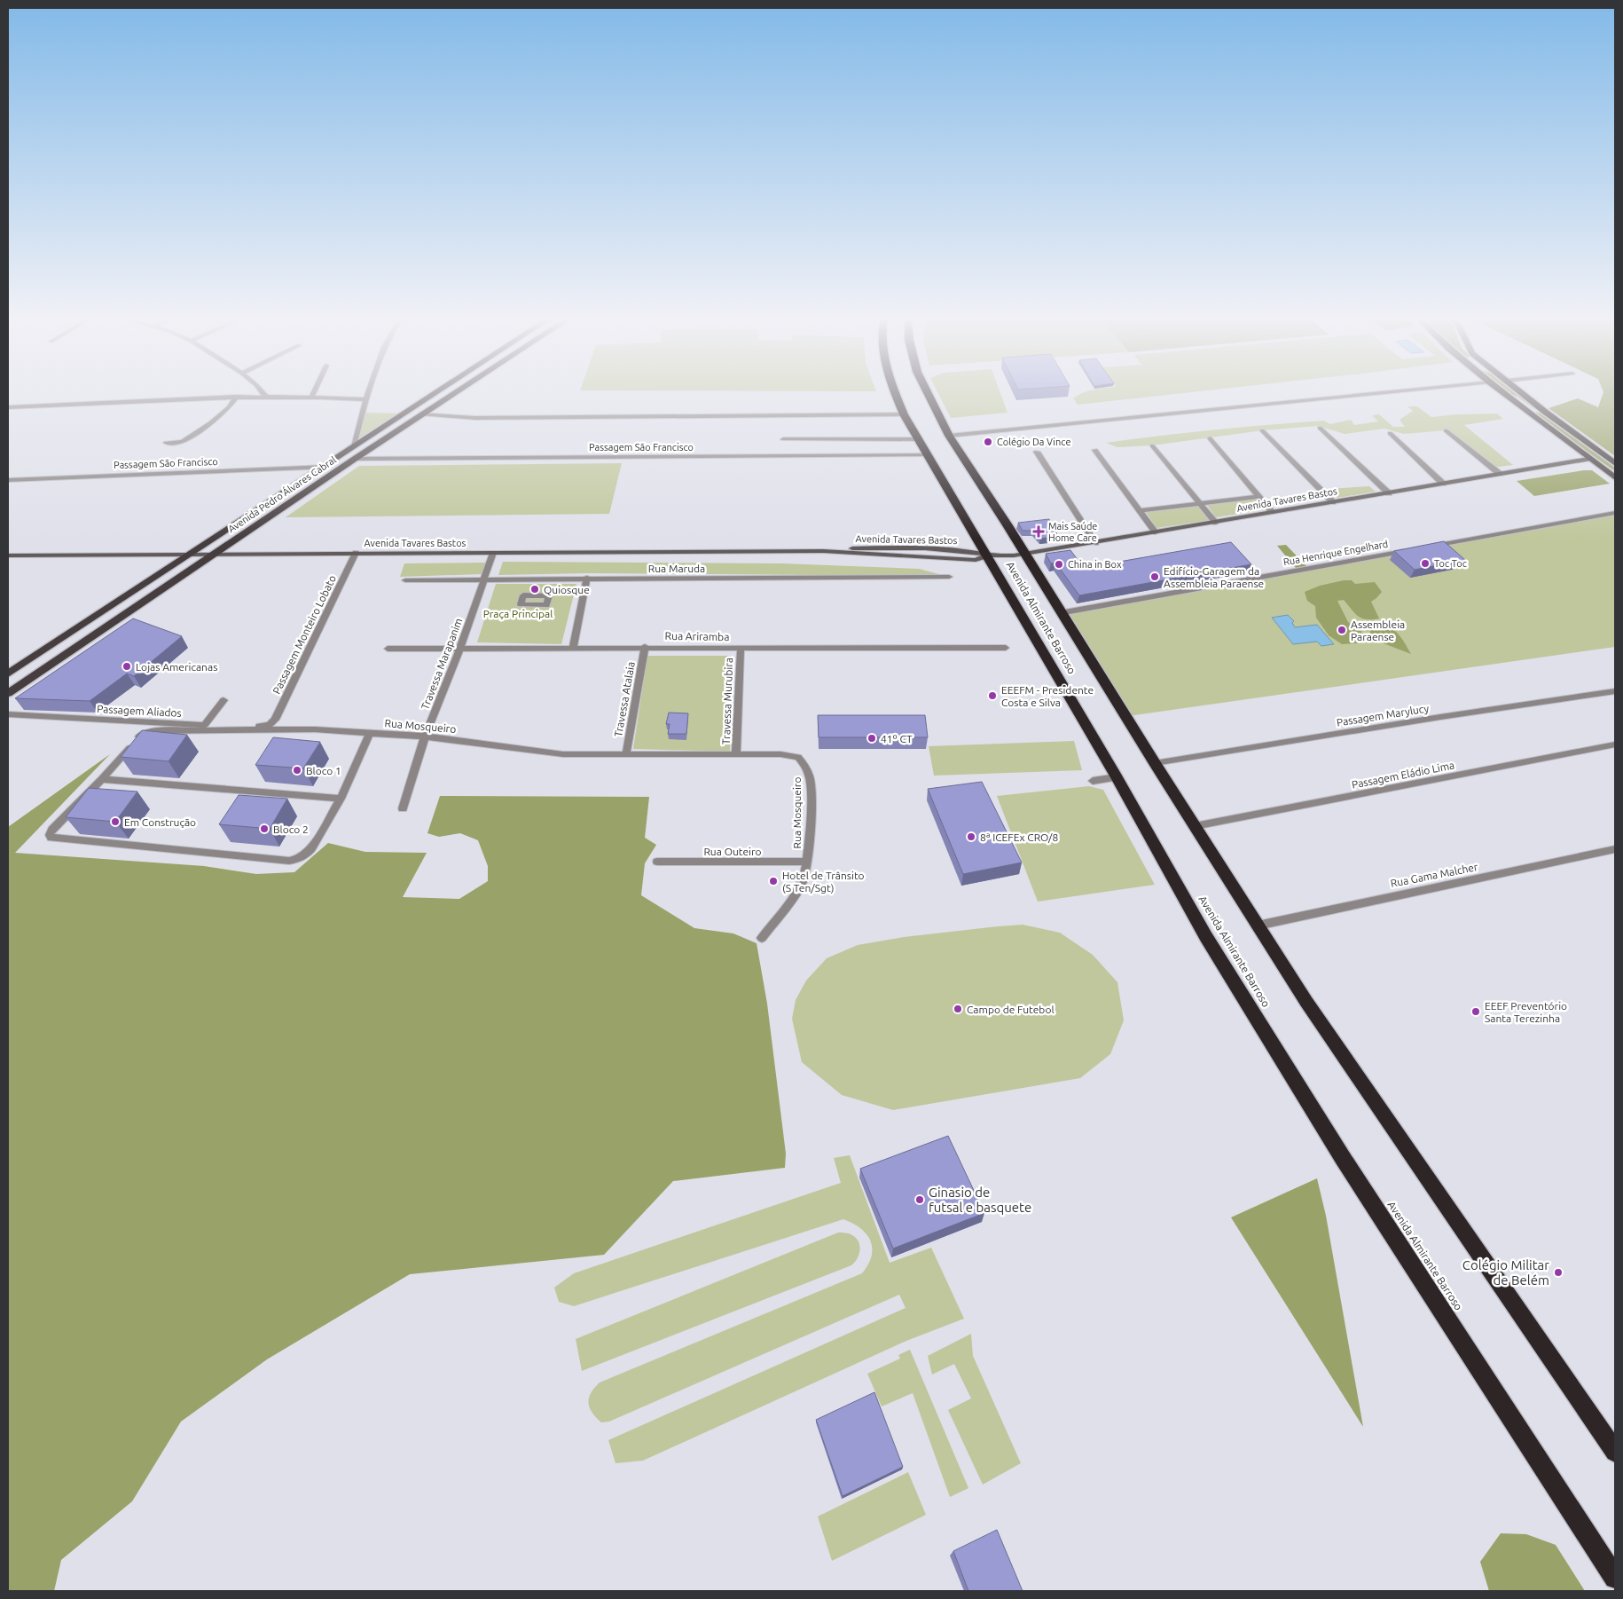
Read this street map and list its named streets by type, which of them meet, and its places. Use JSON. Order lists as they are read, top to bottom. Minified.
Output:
{"streets":{"highway":["Avenida Almirante Barroso"],"main road":["Avenida Pedro Álvares Cabral","Avenida Tavares Bastos"],"street":["Passagem São Francisco","Rua Henrique Engelhard","Rua Maruda","Passagem Monteiro Lobato","Rua Ariramba","Travessa Marapanim","Travessa Atalaia","Travessa Murubira","Passagem Aliados","Passagem Marylucy","Rua Mosqueiro","Passagem Eládio Lima","Rua Outeiro","Rua Gama Malcher"]},"crossings":[["Passagem São Francisco","Avenida Pedro Álvares Cabral"],["Passagem São Francisco","Avenida Almirante Barroso"],["Avenida Pedro Álvares Cabral","Avenida Tavares Bastos"],["Avenida Tavares Bastos","Avenida Almirante Barroso"],["Avenida Tavares Bastos","Passagem Monteiro Lobato"],["Avenida Tavares Bastos","Travessa Marapanim"],["Rua Henrique Engelhard","Avenida Almirante Barroso"],["Rua Maruda","Travessa Marapanim"],["Avenida Almirante Barroso","Passagem Marylucy"],["Avenida Almirante Barroso","Passagem Eládio Lima"],["Avenida Almirante Barroso","Rua Gama Malcher"],["Passagem Monteiro Lobato","Passagem Aliados"],["Rua Ariramba","Travessa Marapanim"],["Rua Ariramba","Travessa Atalaia"],["Rua Ariramba","Travessa Murubira"],["Travessa Marapanim","Rua Mosqueiro"],["Travessa Atalaia","Rua Mosqueiro"],["Travessa Murubira","Rua Mosqueiro"],["Rua Mosqueiro","Rua Outeiro"]],"parks":["Praça Principal"],"places":{"other":["Colégio Da Vince","Toc Toc","China in Box","Edifício-Garagem da Assembleia Paraense","Quiosque","Assembleia Paraense","Lojas Americanas","EEEFM - Presidente Costa e Silva","41º CT","Bloco 1","Em Construção","Bloco 2","8ª ICEFEx CRO/8","Hotel de Trânsito (S Ten/Sgt)","Campo de Futebol","EEEF Preventório Santa Terezinha","Ginasio de futsal e basquete","Colégio Militar de Belém"],"health":["Mais Saúde Home Care"]}}
